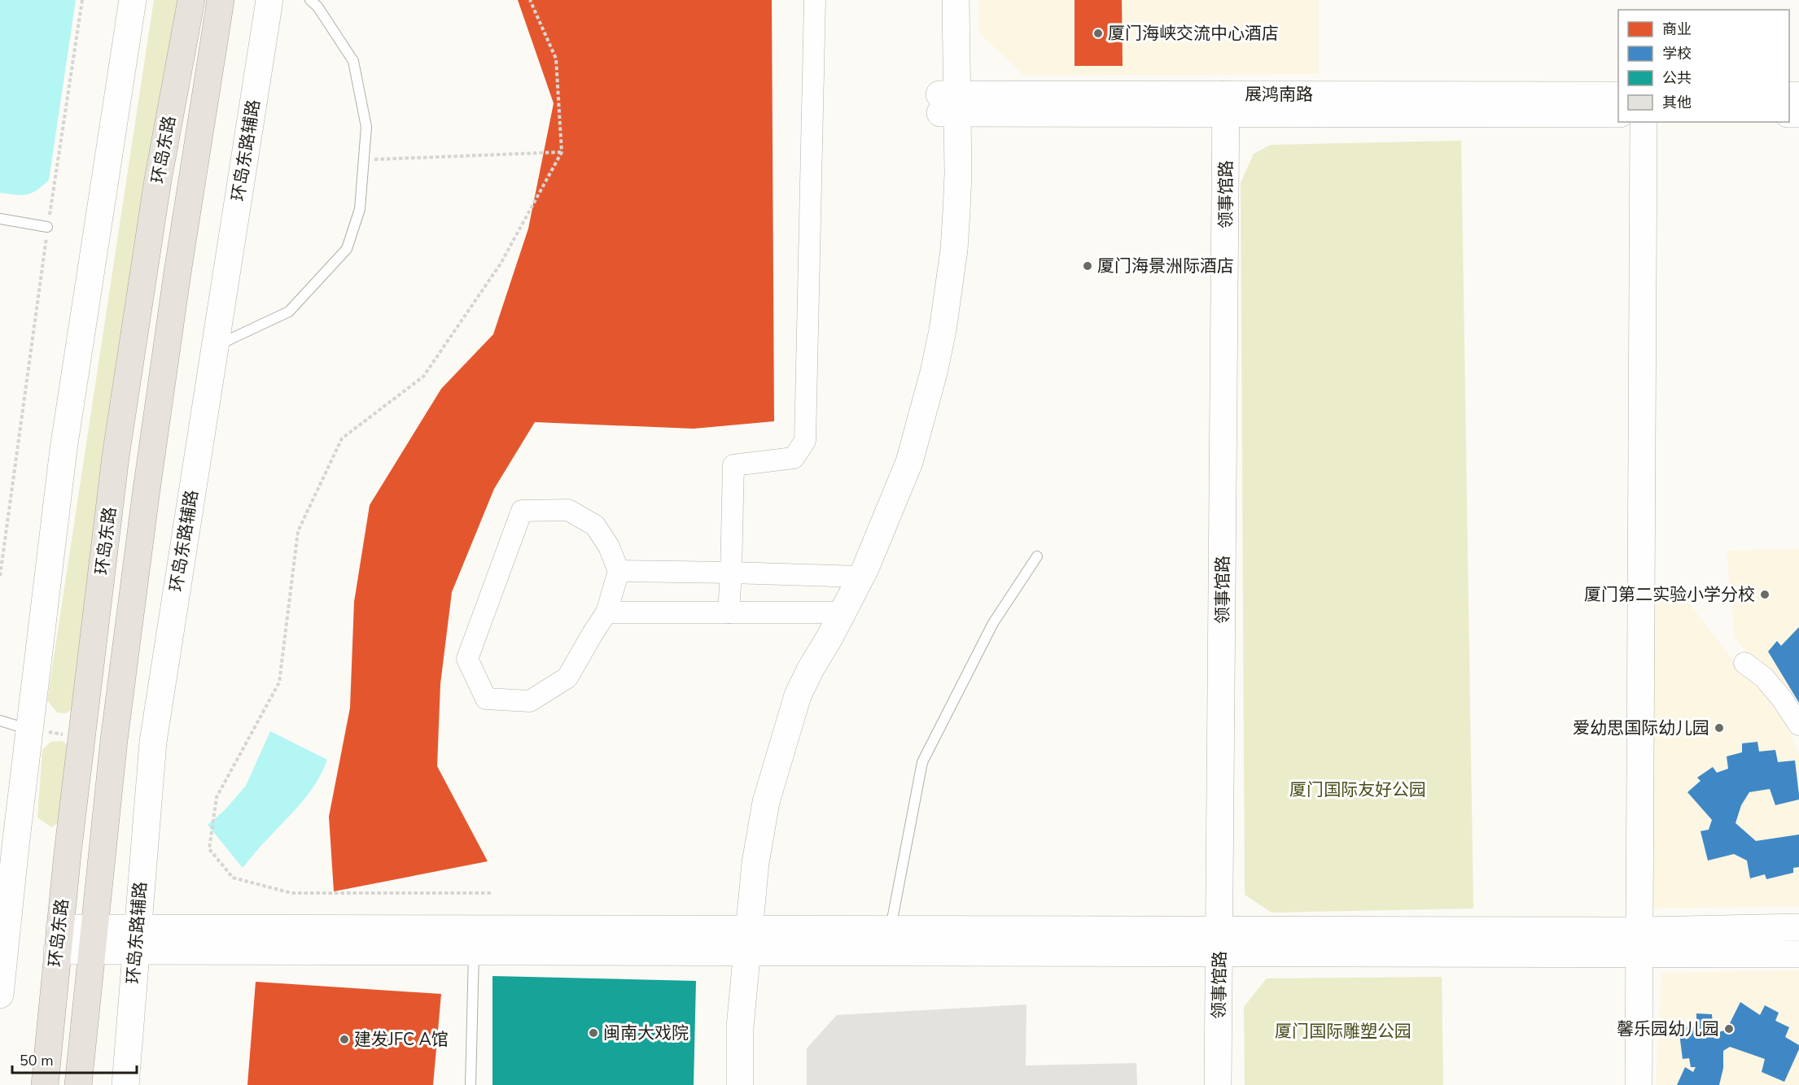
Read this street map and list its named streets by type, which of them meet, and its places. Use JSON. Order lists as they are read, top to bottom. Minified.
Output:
{"streets":{"main road":["展鸿南路","环岛东路","环岛东路辅路","领事馆路"]},"crossings":[["展鸿南路","领事馆路"]],"parks":["厦门国际友好公园","厦门国际雕塑公园"],"places":["厦门海峡交流中心酒店","厦门海景洲际酒店","厦门第二实验小学分校","爱幼思国际幼儿园","馨乐园幼儿园","闽南大戏院","建发JFC A馆"],"legend":["商业","学校","公共","其他"],"scale_bar":"50 m"}
